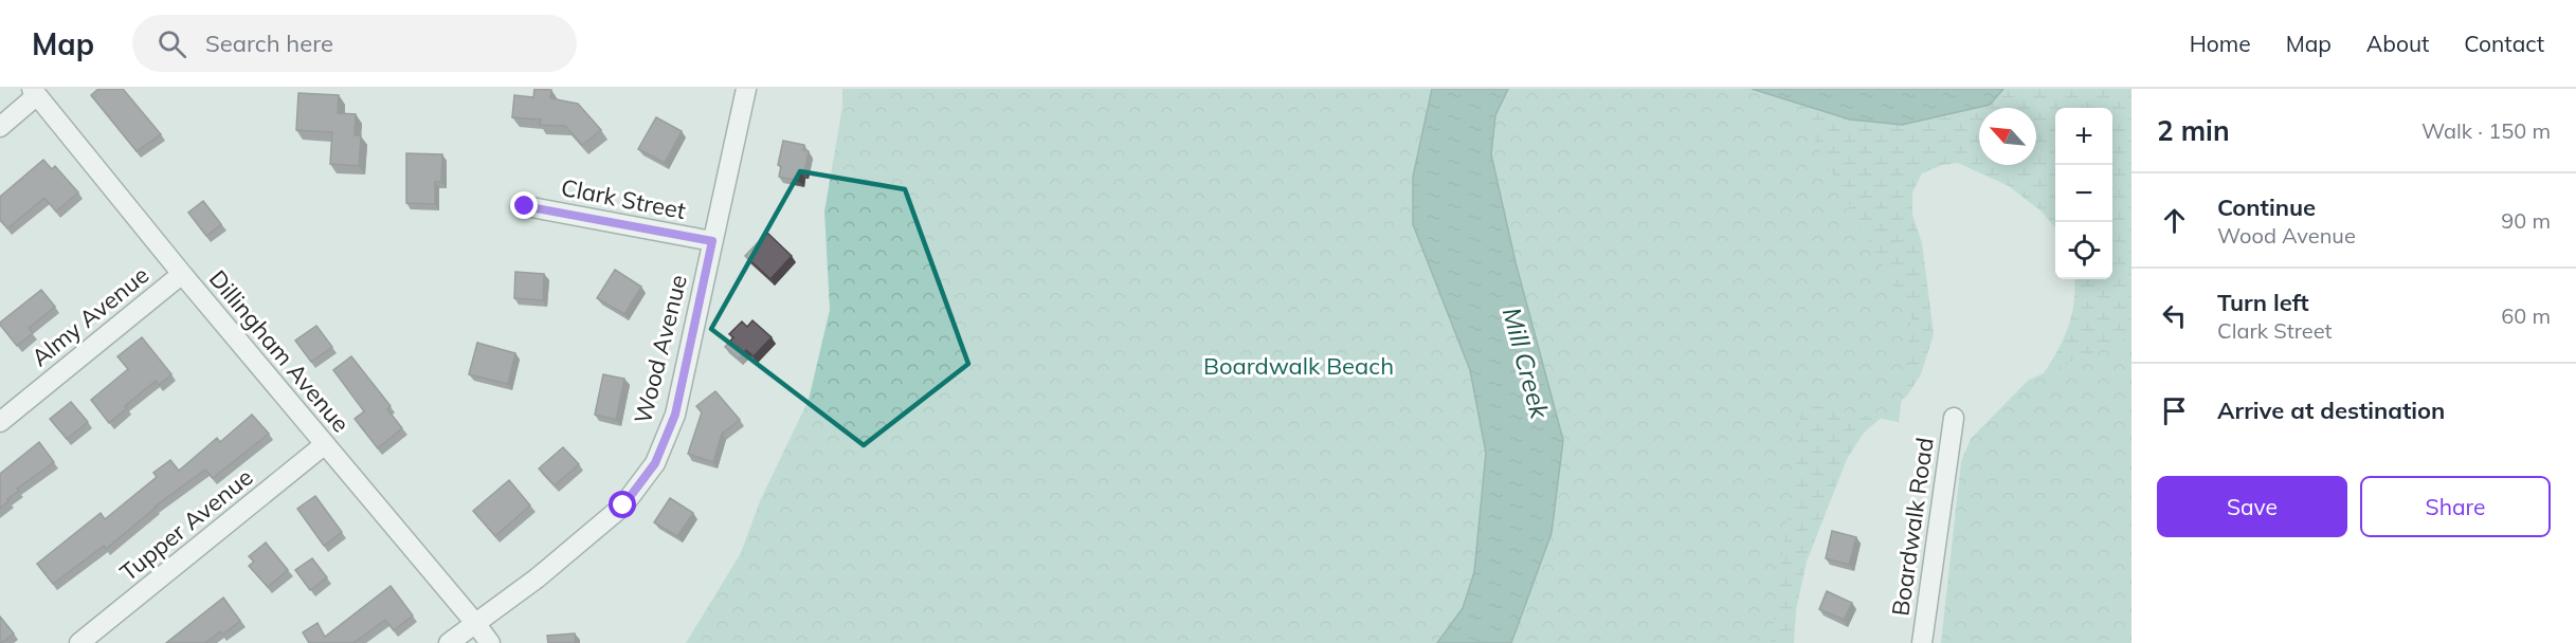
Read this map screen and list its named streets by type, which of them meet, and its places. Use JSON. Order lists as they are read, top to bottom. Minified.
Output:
{"streets":{"street":["Clark Street","Almy Avenue","Wood Avenue","Dillingham Avenue","Tupper Avenue","Boardwalk Road"]},"crossings":[["Clark Street","Wood Avenue"],["Almy Avenue","Dillingham Avenue"],["Wood Avenue","Dillingham Avenue"],["Dillingham Avenue","Tupper Avenue"]],"water":["Mill Creek"],"parks":["Boardwalk Beach"],"north":"top left","page":{"header":"Map","search":"Search here","nav":["Home","Map","About","Contact"],"heading":["2 min","Walk · 150 m"],"map_buttons":["+","−"],"list":[["Continue","Wood Avenue","90 m"],["Turn left","Clark Street","60 m"],"Arrive at destination"],"buttons":["Save","Share"]}}
